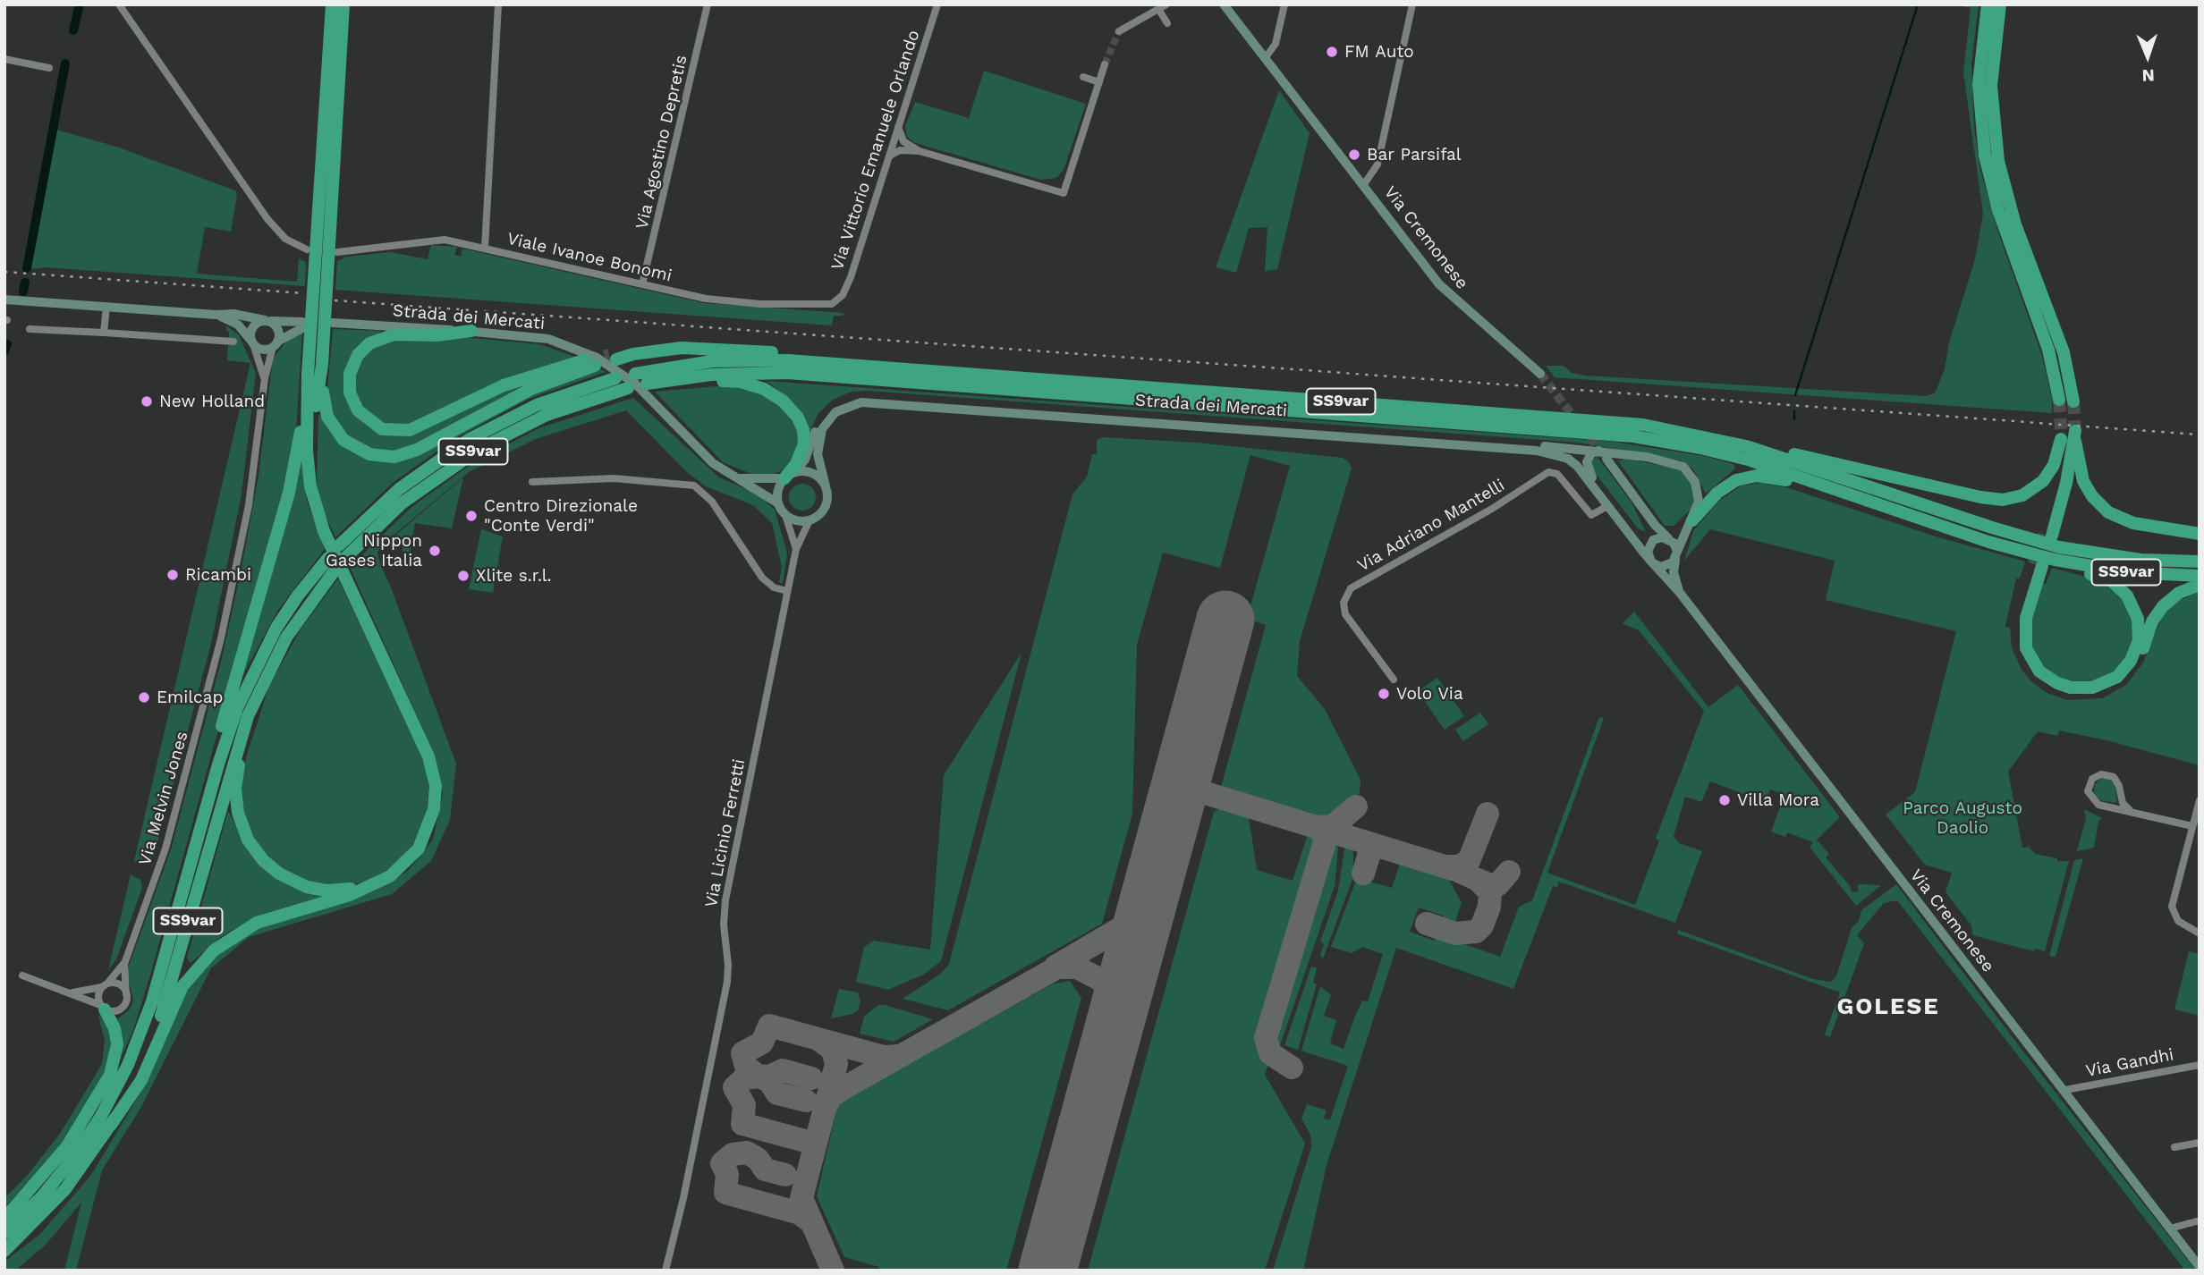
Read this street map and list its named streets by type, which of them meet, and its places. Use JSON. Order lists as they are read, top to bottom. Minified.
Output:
{"streets":{"highway":["SS9var"],"street":["Via Agostino Depretis","Via Vittorio Emanuele Orlando","Via Cremonese","Viale Ivanoe Bonomi","Strada dei Mercati","Via Adriano Mantelli","Via Melvin Jones","Via Licinio Ferretti","Via Gandhi"]},"crossings":[["Via Agostino Depretis","Viale Ivanoe Bonomi"],["Via Vittorio Emanuele Orlando","Viale Ivanoe Bonomi"],["Via Cremonese","Strada dei Mercati"],["Via Cremonese","Via Gandhi"],["Strada dei Mercati","SS9var"],["Strada dei Mercati","Via Adriano Mantelli"],["Strada dei Mercati","Via Licinio Ferretti"],["SS9var","Via Licinio Ferretti"]],"districts":["GOLESE"],"parks":["Parco Augusto Daolio"],"places":["FM Auto","Bar Parsifal","New Holland","Centro Direzionale \"Conte Verdi\"","Nippon Gases Italia","Ricambi","Xlite s.r.l.","Volo Via","Emilcap","Villa Mora"],"north":"bottom"}
